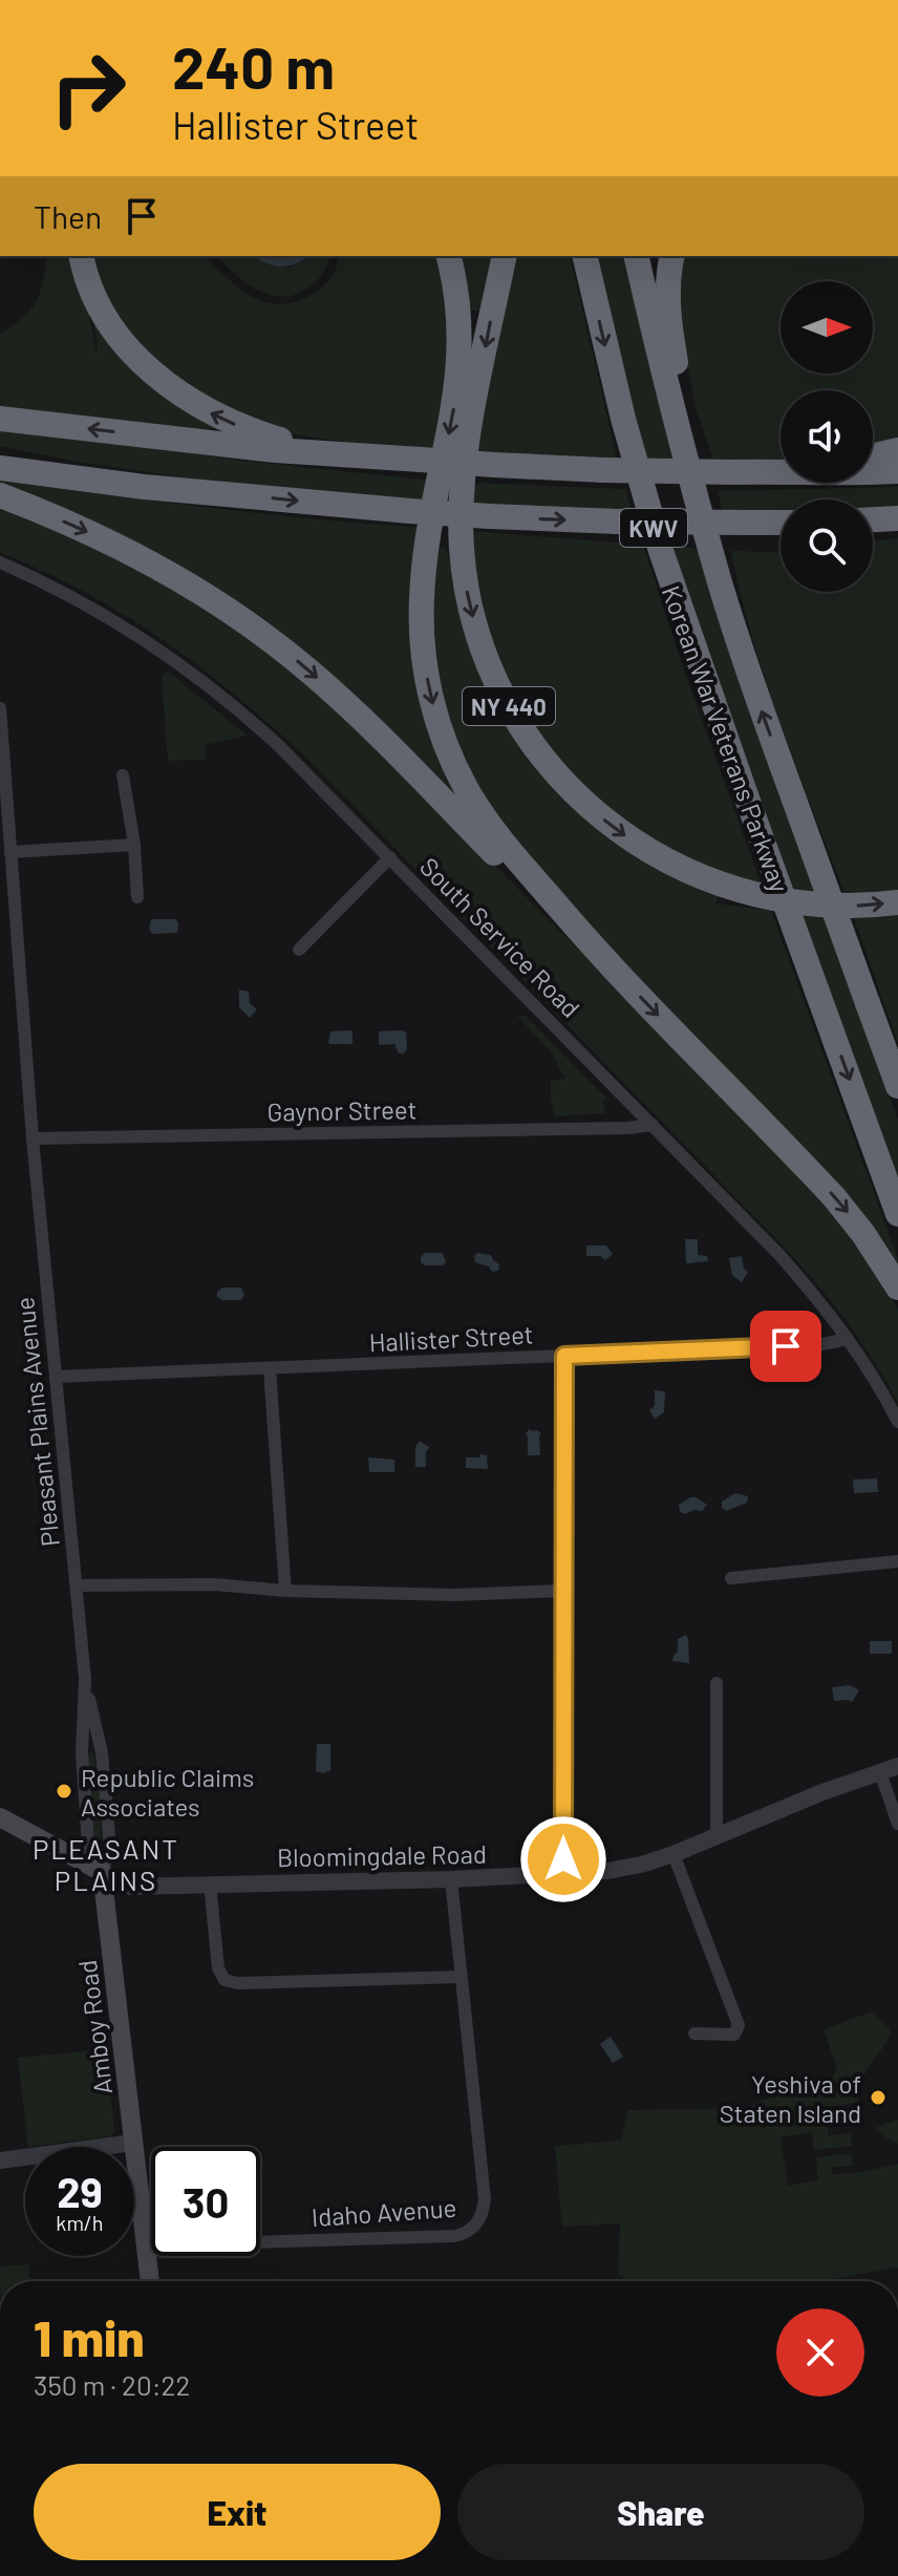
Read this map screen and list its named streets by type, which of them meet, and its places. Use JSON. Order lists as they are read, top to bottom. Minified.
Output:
{"streets":{"highway":["KWV","NY 440","Korean War Veterans Parkway"],"main road":["Amboy Road"],"street":["South Service Road","Gaynor Street","Hallister Street","Pleasant Plains Avenue","Bloomingdale Road","Idaho Avenue"]},"crossings":[["South Service Road","Gaynor Street"],["South Service Road","Hallister Street"],["Gaynor Street","Pleasant Plains Avenue"],["Hallister Street","Pleasant Plains Avenue"],["Pleasant Plains Avenue","Bloomingdale Road"],["Pleasant Plains Avenue","Amboy Road"],["Bloomingdale Road","Amboy Road"],["Bloomingdale Road","Idaho Avenue"],["Amboy Road","Idaho Avenue"]],"districts":["PLEASANT PLAINS"],"places":["Republic Claims Associates","Yeshiva of Staten Island"],"north":"right","page":{"turn":["240 m","Hallister Street"],"then":"Then","speed":"29 km/h","limit":"30","heading":["1 min","350 m · 20:22"],"buttons":["Exit","Share"]}}
